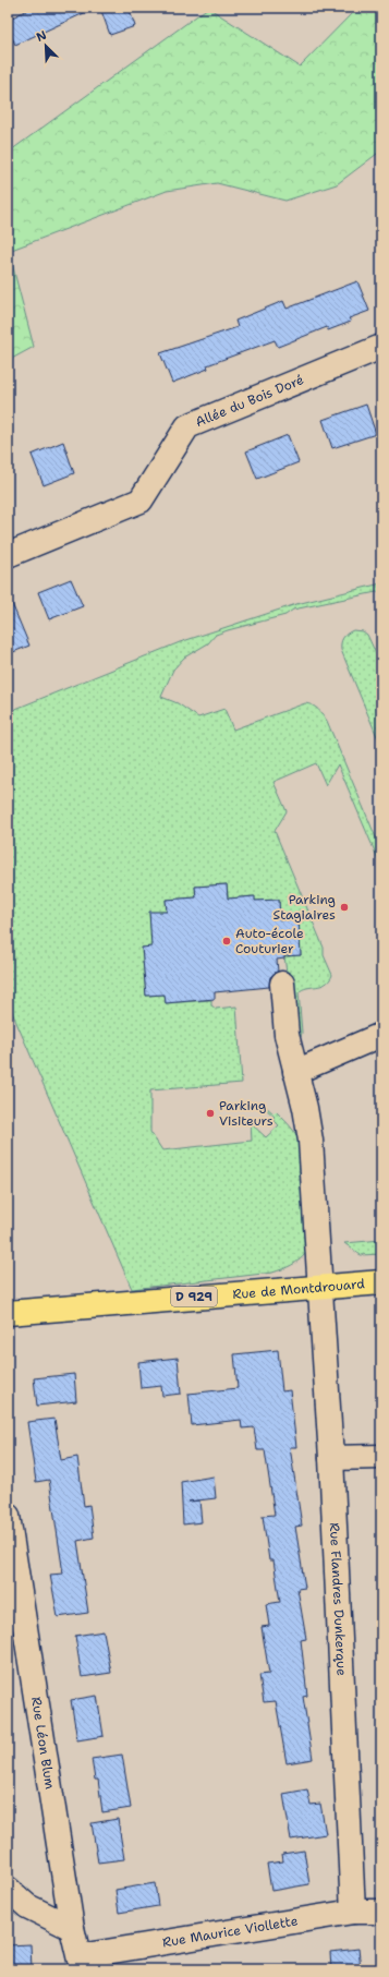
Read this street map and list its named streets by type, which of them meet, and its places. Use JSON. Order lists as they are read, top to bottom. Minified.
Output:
{"streets":{"main road":["Rue de Montdrouard","D 929"],"street":["Allée du Bois Doré","Rue Flandres Dunkerque","Rue Léon Blum","Rue Maurice Viollette"]},"crossings":[["Rue de Montdrouard","Rue Flandres Dunkerque"],["Rue Flandres Dunkerque","Rue Maurice Viollette"],["Rue Léon Blum","Rue Maurice Viollette"]],"places":["Parking Stagiaires","Auto-école Couturier","Parking Visiteurs"],"north":"top left"}
